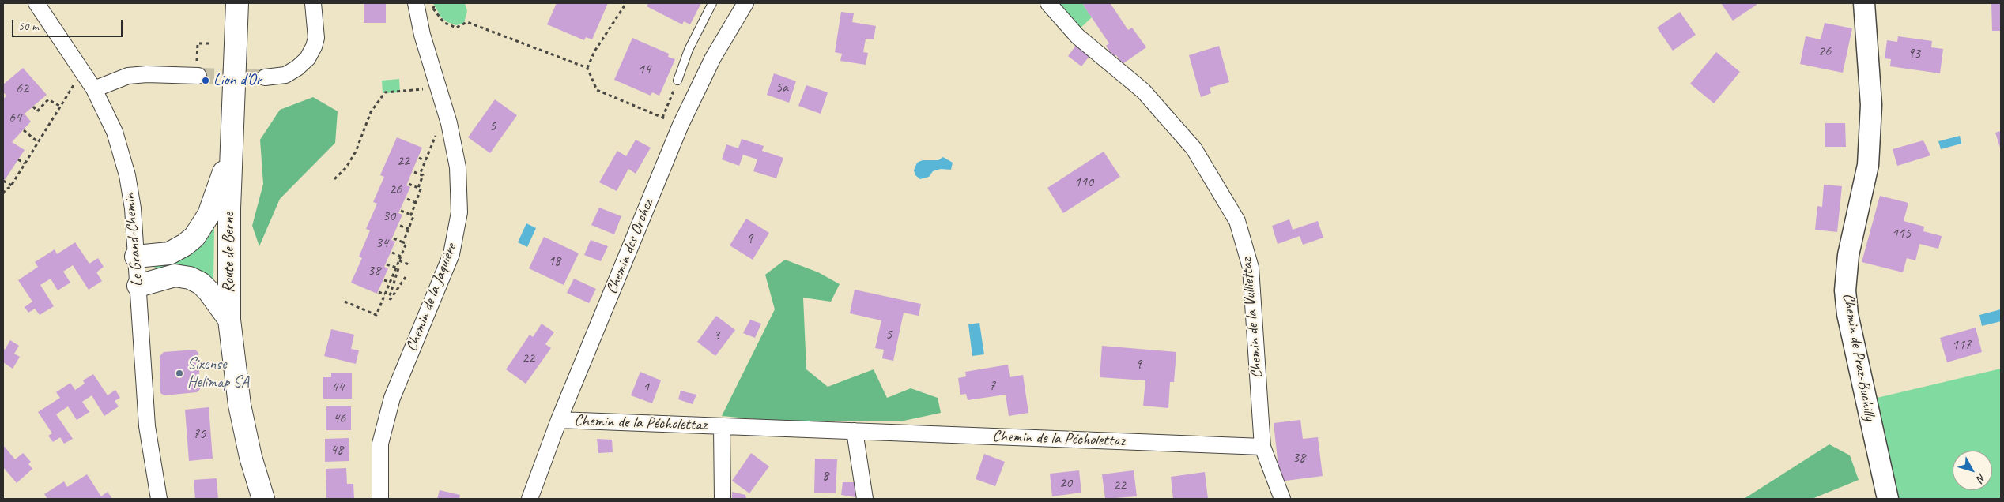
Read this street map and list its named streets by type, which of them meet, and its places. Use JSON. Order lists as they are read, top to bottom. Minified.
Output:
{"streets":{"main road":["Route de Berne"],"street":["Le Grand-Chemin","Chemin des Orchez","Chemin de la Jaquière","Chemin de la Vulliettaz","Chemin de Praz-Buchilly","Chemin de la Pécholettaz"]},"crossings":[["Chemin des Orchez","Chemin de la Pécholettaz"],["Chemin de la Vulliettaz","Chemin de la Pécholettaz"]],"places":["Lion d'Or","Sixense Helimap SA"],"house_numbers":["26","93","14","5a","62","64","5","22","110","26","30","115","9","34","18","38","5","3","117","22","9","7","44","1","46","75","48","38","8","20","22"],"scale_bar":"50 m","north":"bottom right"}
